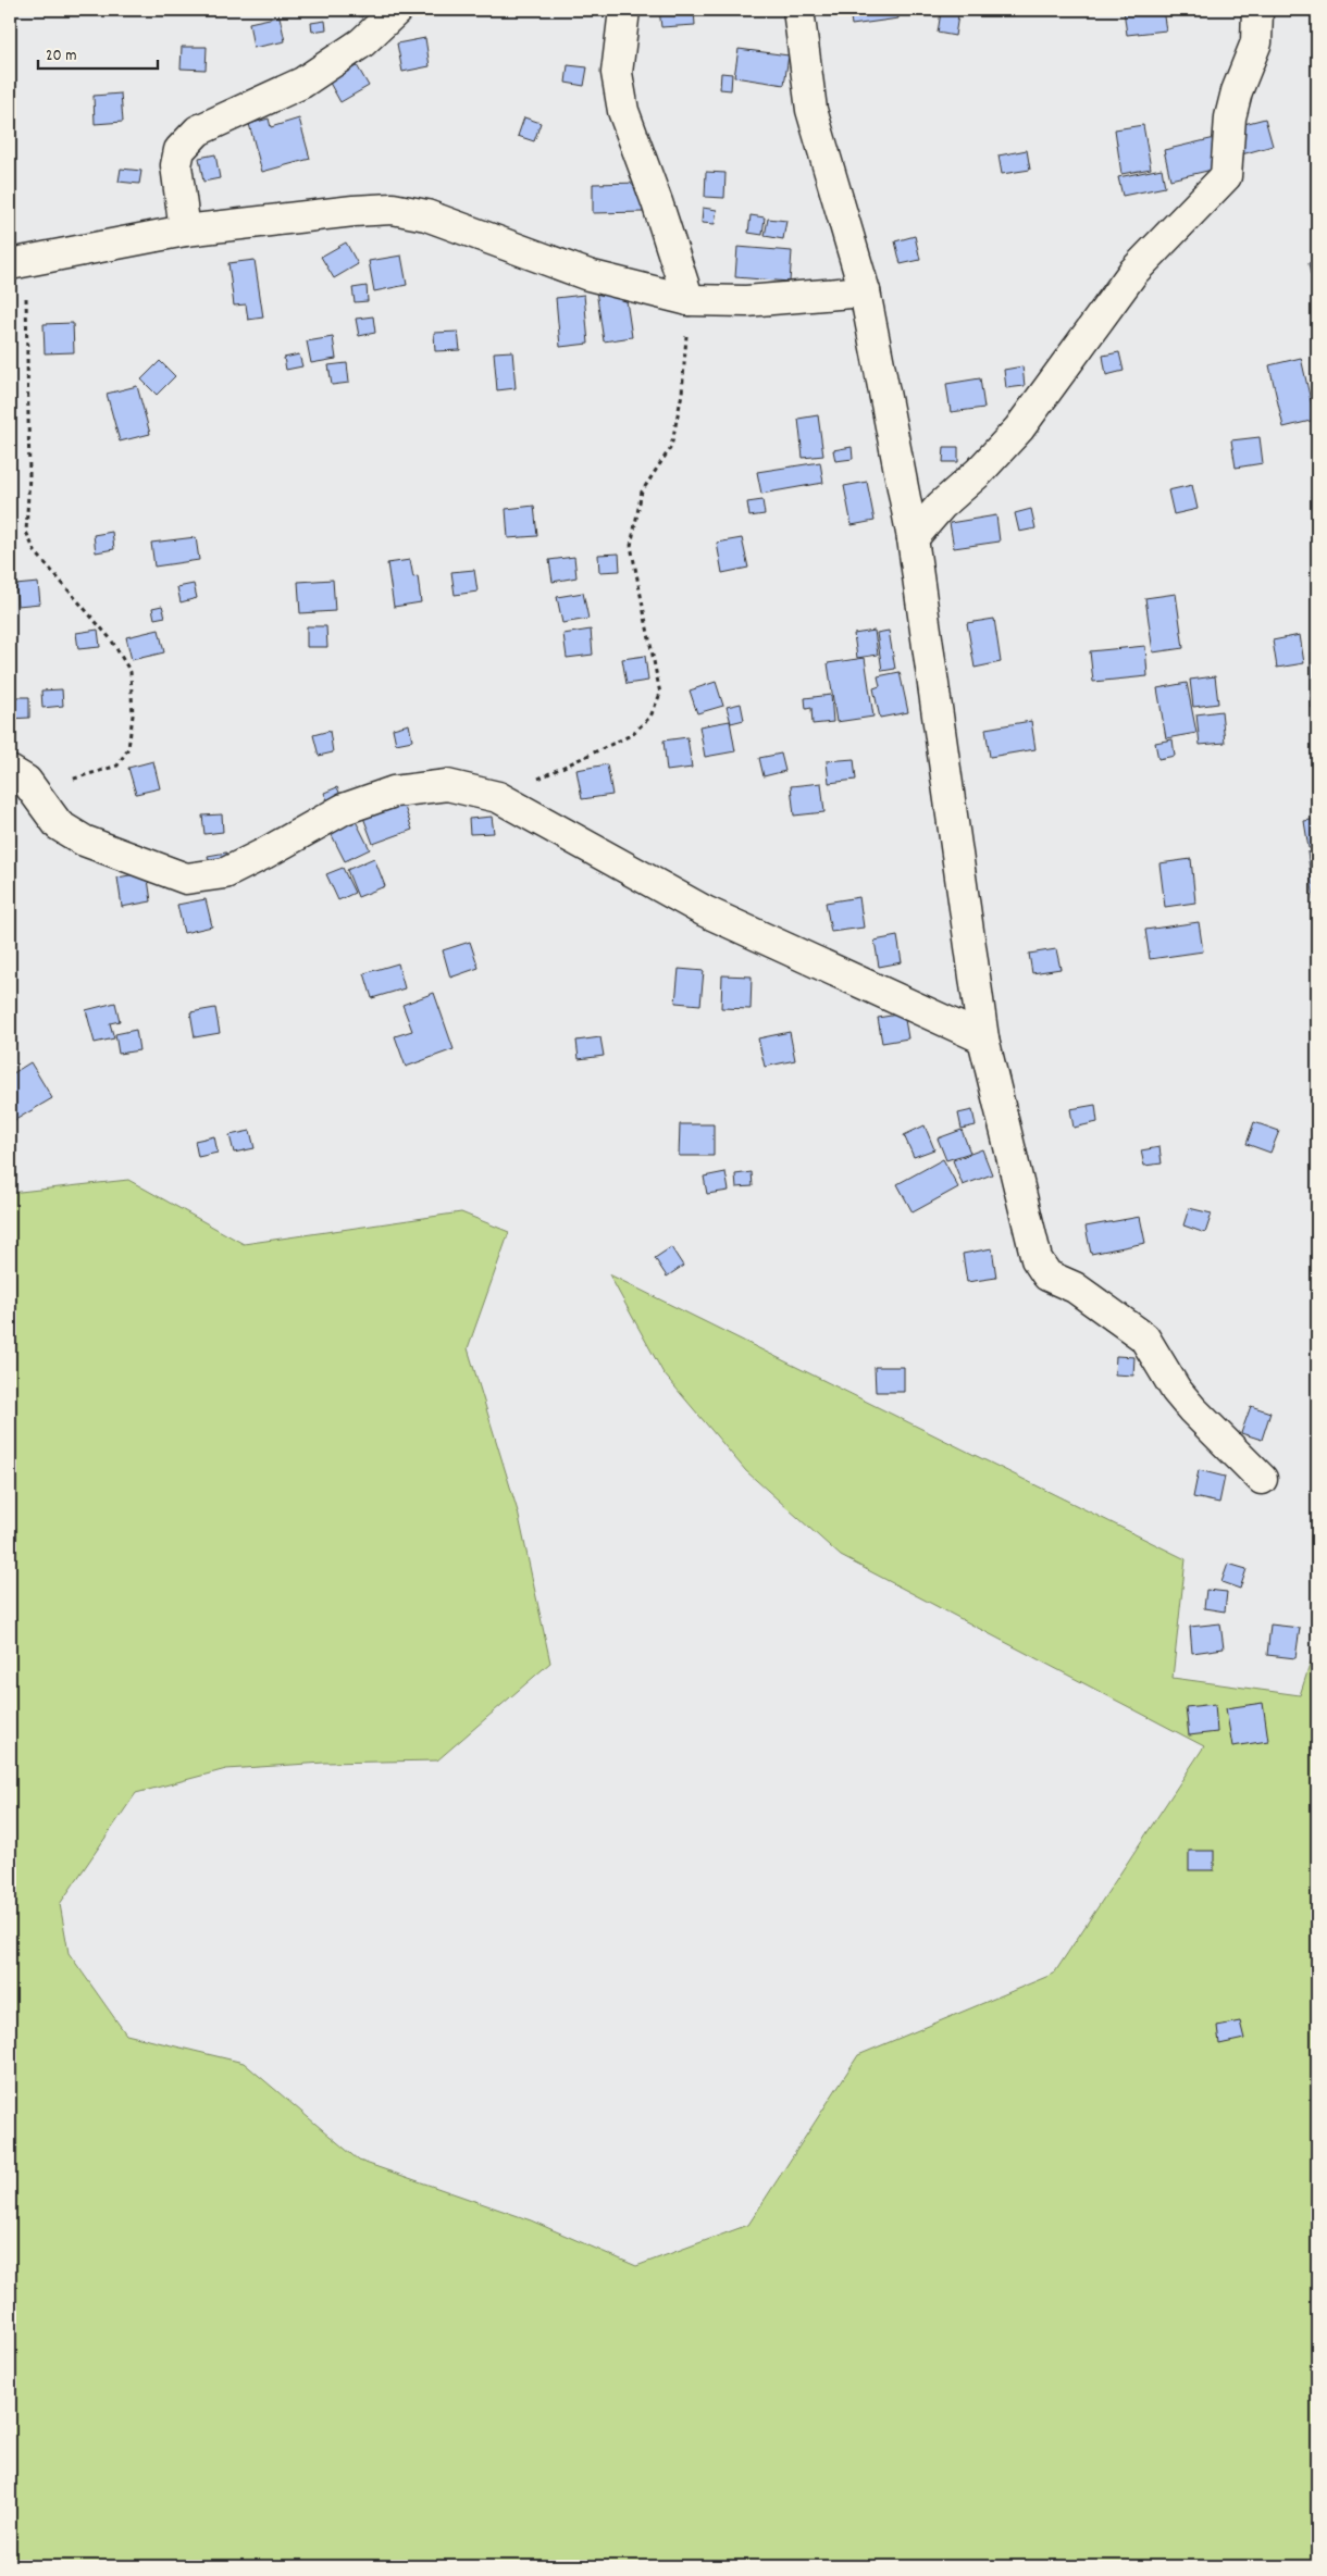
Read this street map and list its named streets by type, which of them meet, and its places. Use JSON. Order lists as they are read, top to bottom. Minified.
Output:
{"scale_bar":"20 m"}
